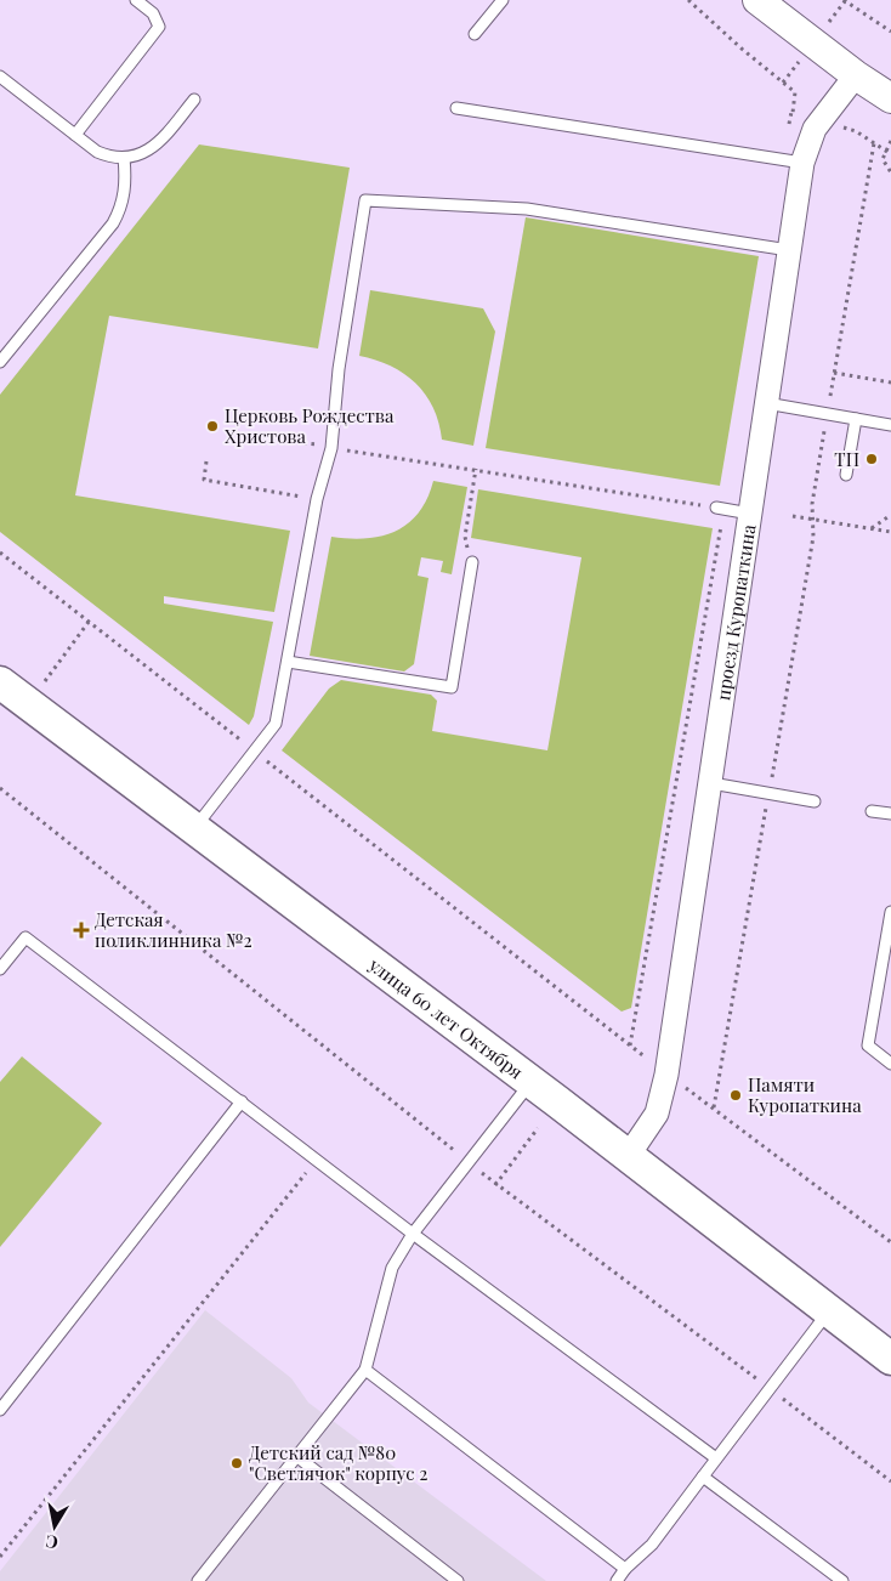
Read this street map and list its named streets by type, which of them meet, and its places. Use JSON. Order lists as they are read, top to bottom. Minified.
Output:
{"streets":{"main road":["улица 60 лет Октября"],"street":["проезд Куропаткина"]},"crossings":[["проезд Куропаткина","улица 60 лет Октября"]],"places":{"other":["Церковь Рождества Христова","ТП","Памяти Куропаткина","Детский сад №80 \"Светлячок\" корпус 2"],"health":["Детская поликлинника №2"]},"north":"bottom"}
